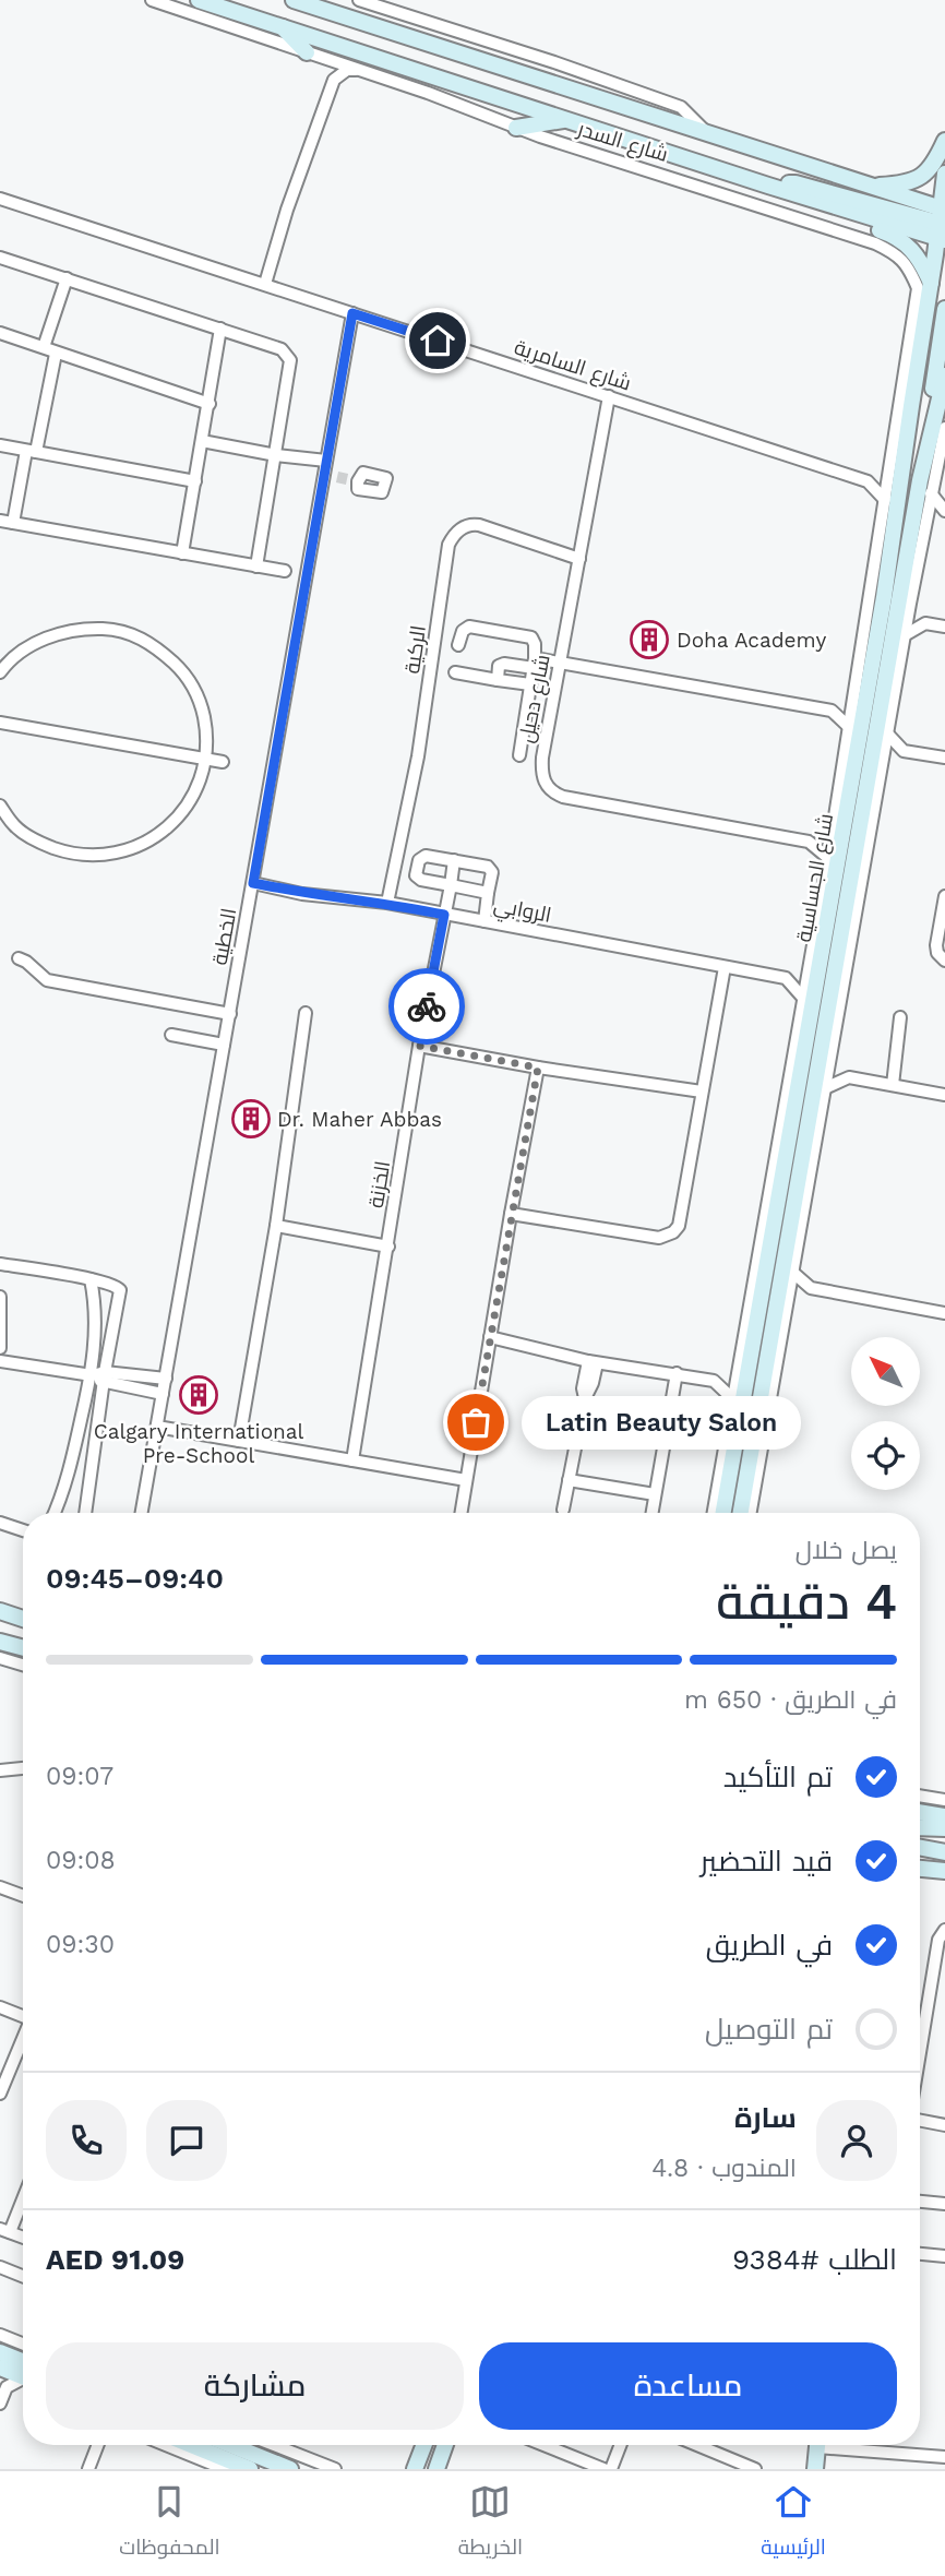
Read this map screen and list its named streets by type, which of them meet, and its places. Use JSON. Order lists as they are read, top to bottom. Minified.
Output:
{"streets":{"street":["شارع السدر","شارع السامرية","الركية","شارع دحيل","شارع الجساسية","الروابي","الخطية","الخزنة"]},"crossings":[["شارع السدر","شارع الجساسية"],["شارع السامرية","شارع دحيل"],["شارع السامرية","شارع الجساسية"],["شارع السامرية","الخطية"],["الركية","شارع دحيل"],["الركية","الروابي"],["شارع دحيل","شارع الجساسية"],["الروابي","الخطية"],["الروابي","الخزنة"]],"places":{"building":["Doha Academy","Dr. Maher Abbas","Calgary International Pre-School"],"other":["Latin Beauty Salon"]},"north":"top left","page":{"bubble":"Latin Beauty Salon","heading":["4 دقيقة","يصل خلال","09:40–09:45"],"panel":["سارة","المندوب · 4.8","الطلب #9384","AED 91.09"],"bar":"في الطريق · 650 m","list":[["تم التأكيد","09:07"],["قيد التحضير","09:08"],["في الطريق","09:30"],"تم التوصيل"],"buttons":["مساعدة","مشاركة"],"tabs":["الرئيسية","الخريطة","المحفوظات"]}}
